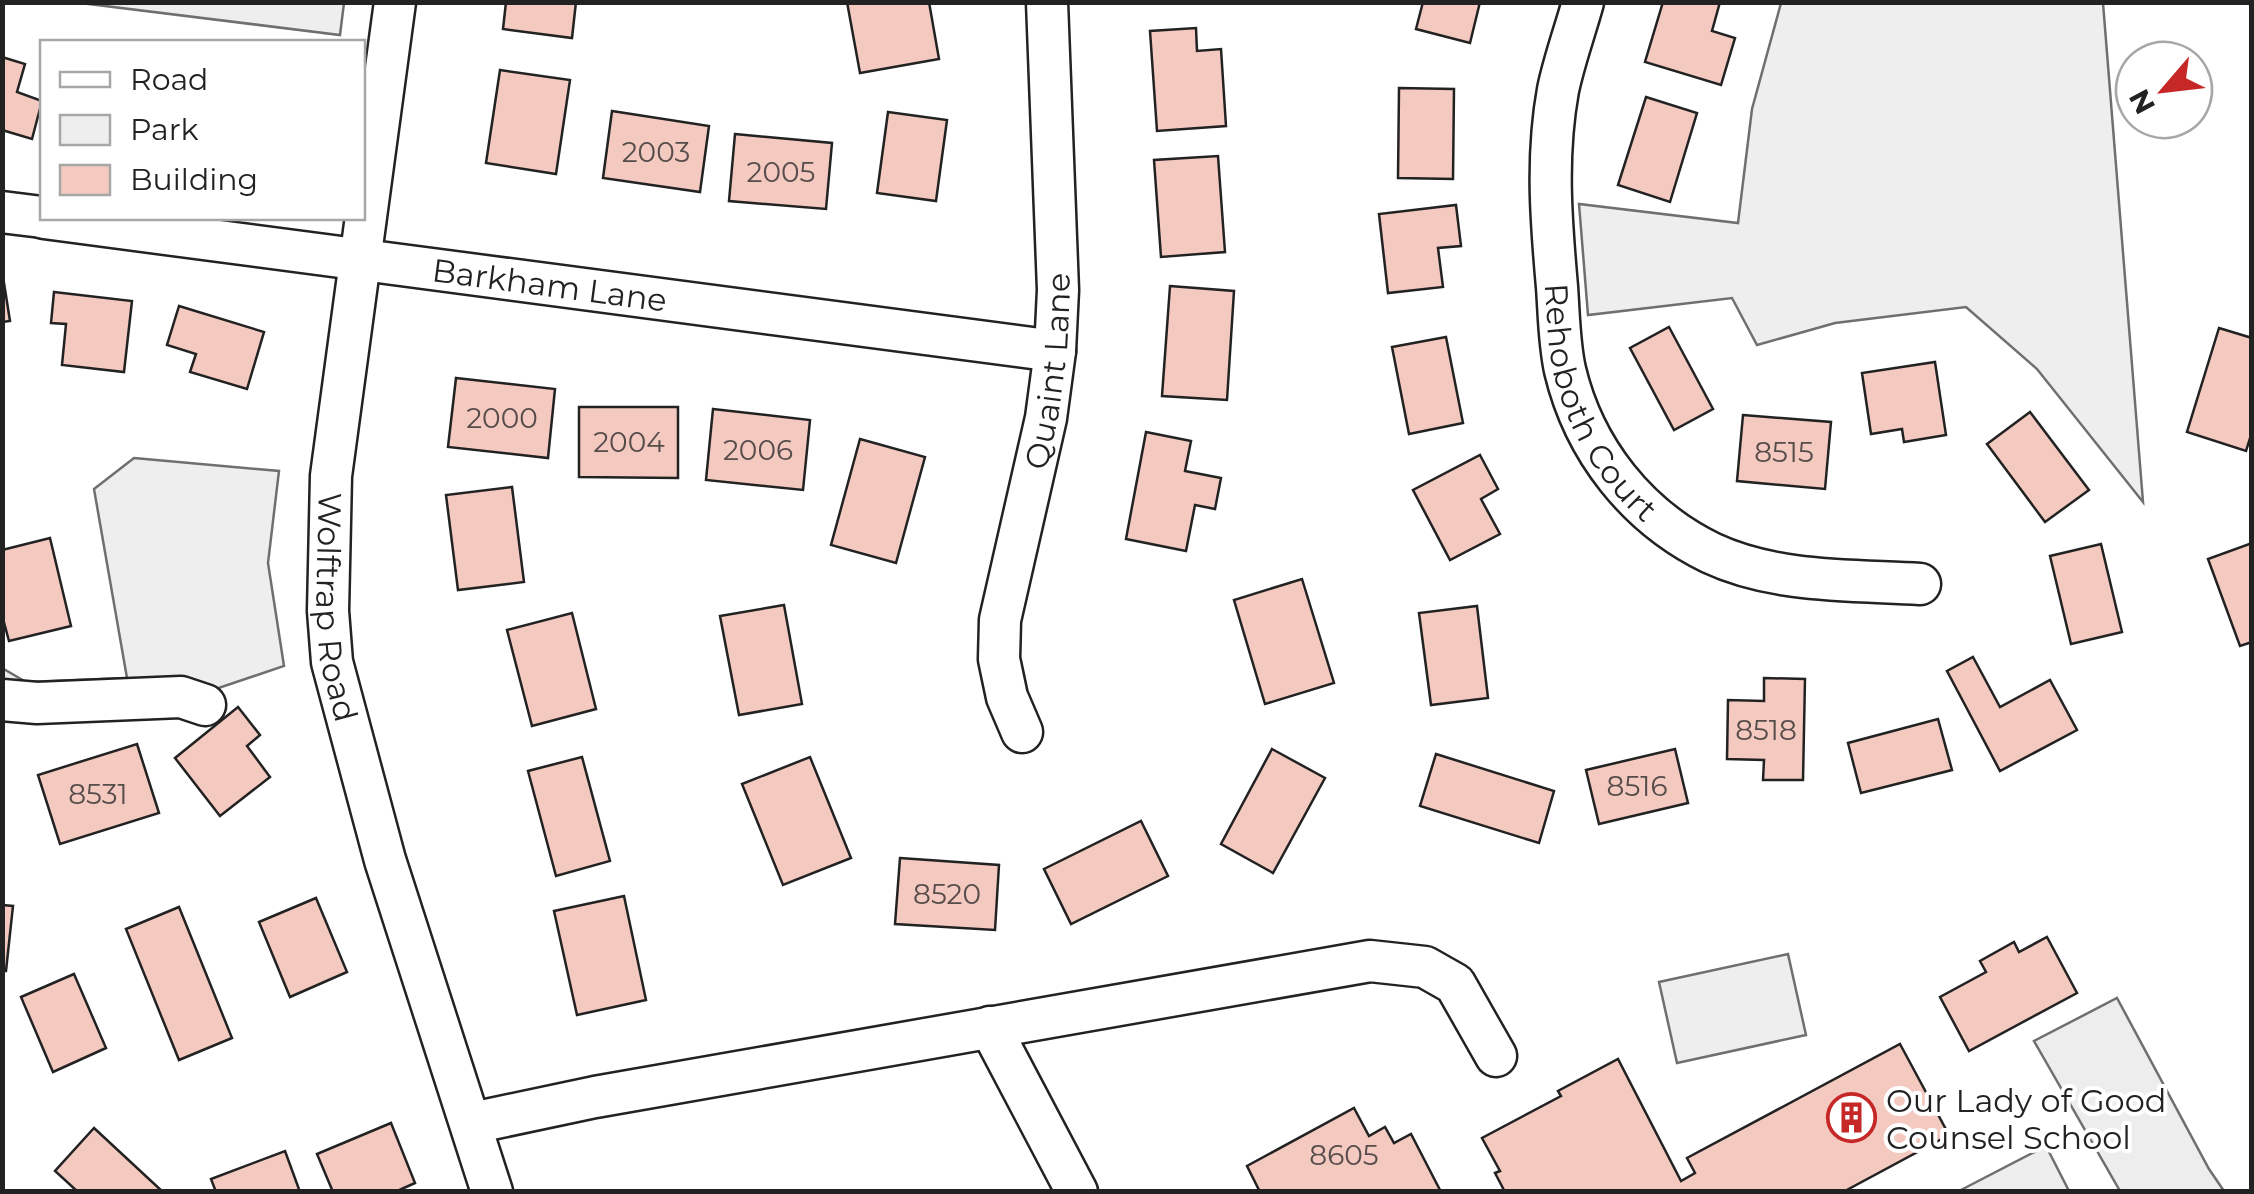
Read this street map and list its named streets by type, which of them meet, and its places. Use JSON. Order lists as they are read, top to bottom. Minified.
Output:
{"streets":{"street":["Barkham Lane","Quaint Lane","Rehoboth Court","Wolftrap Road"]},"crossings":[["Barkham Lane","Quaint Lane"],["Barkham Lane","Wolftrap Road"]],"places":{"building":["Our Lady of Good Counsel School"]},"house_numbers":["2003","2005","2000","2004","2006","8515","8518","8516","8531","8520","8605"],"legend":["Road","Park","Building"],"north":"bottom left"}
